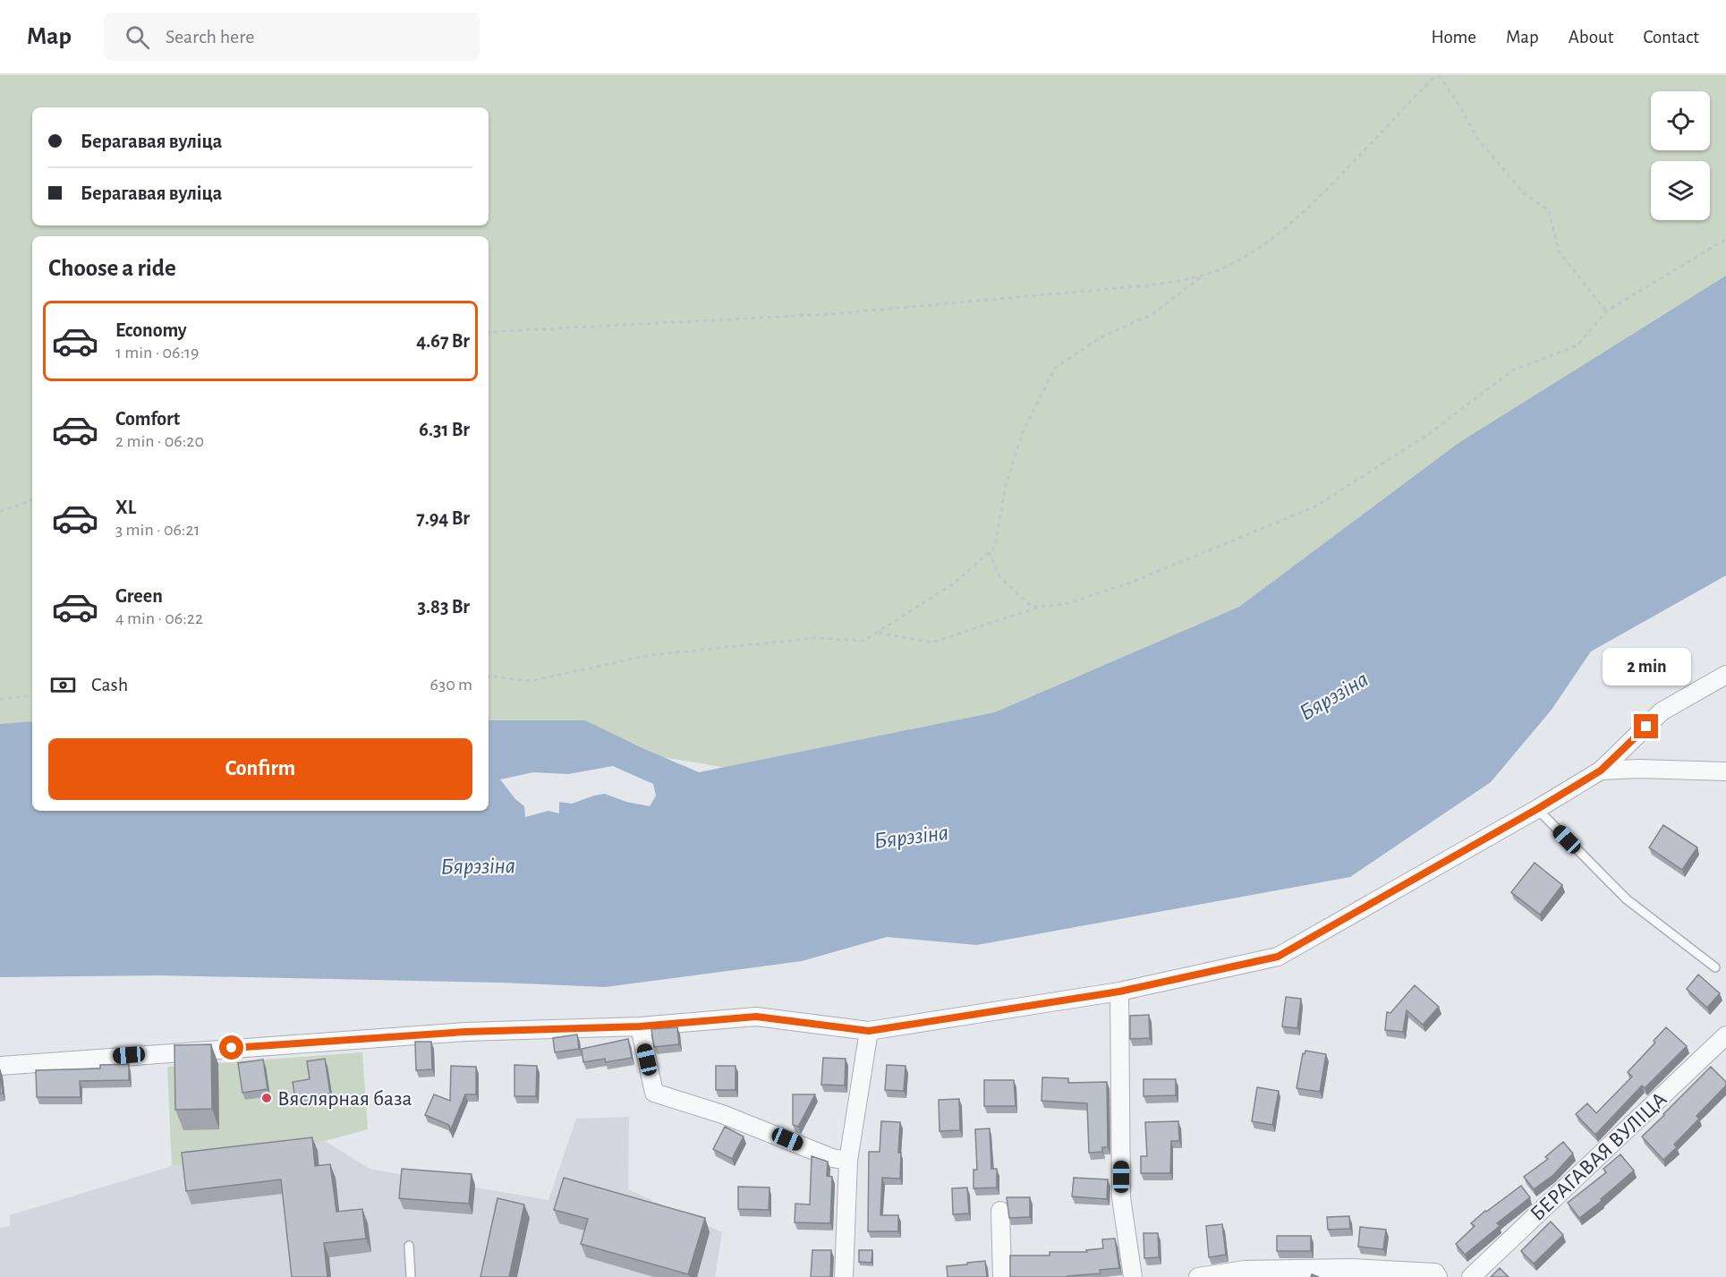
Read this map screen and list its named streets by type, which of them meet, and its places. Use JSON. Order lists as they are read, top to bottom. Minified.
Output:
{"streets":{"street":["БЕРАГАВАЯ ВУЛІЦА"]},"water":["Бярэзіна"],"places":["Вяслярная база"],"page":{"header":"Map","search":"Search here","nav":["Home","Map","About","Contact"],"banner":["Берагавая вуліца","Берагавая вуліца"],"heading":"Choose a ride","list":[{"name":"Economy","note":"1 min · 06:19","value":"4.67 Br"},{"name":"Comfort","note":"2 min · 06:20","value":"6.31 Br"},{"name":"XL","note":"3 min · 06:21","value":"7.94 Br"},{"name":"Green","note":"4 min · 06:22","value":"3.83 Br"}],"bubble":"2 min","pay":["Cash","630 m"],"buttons":"Confirm"}}
